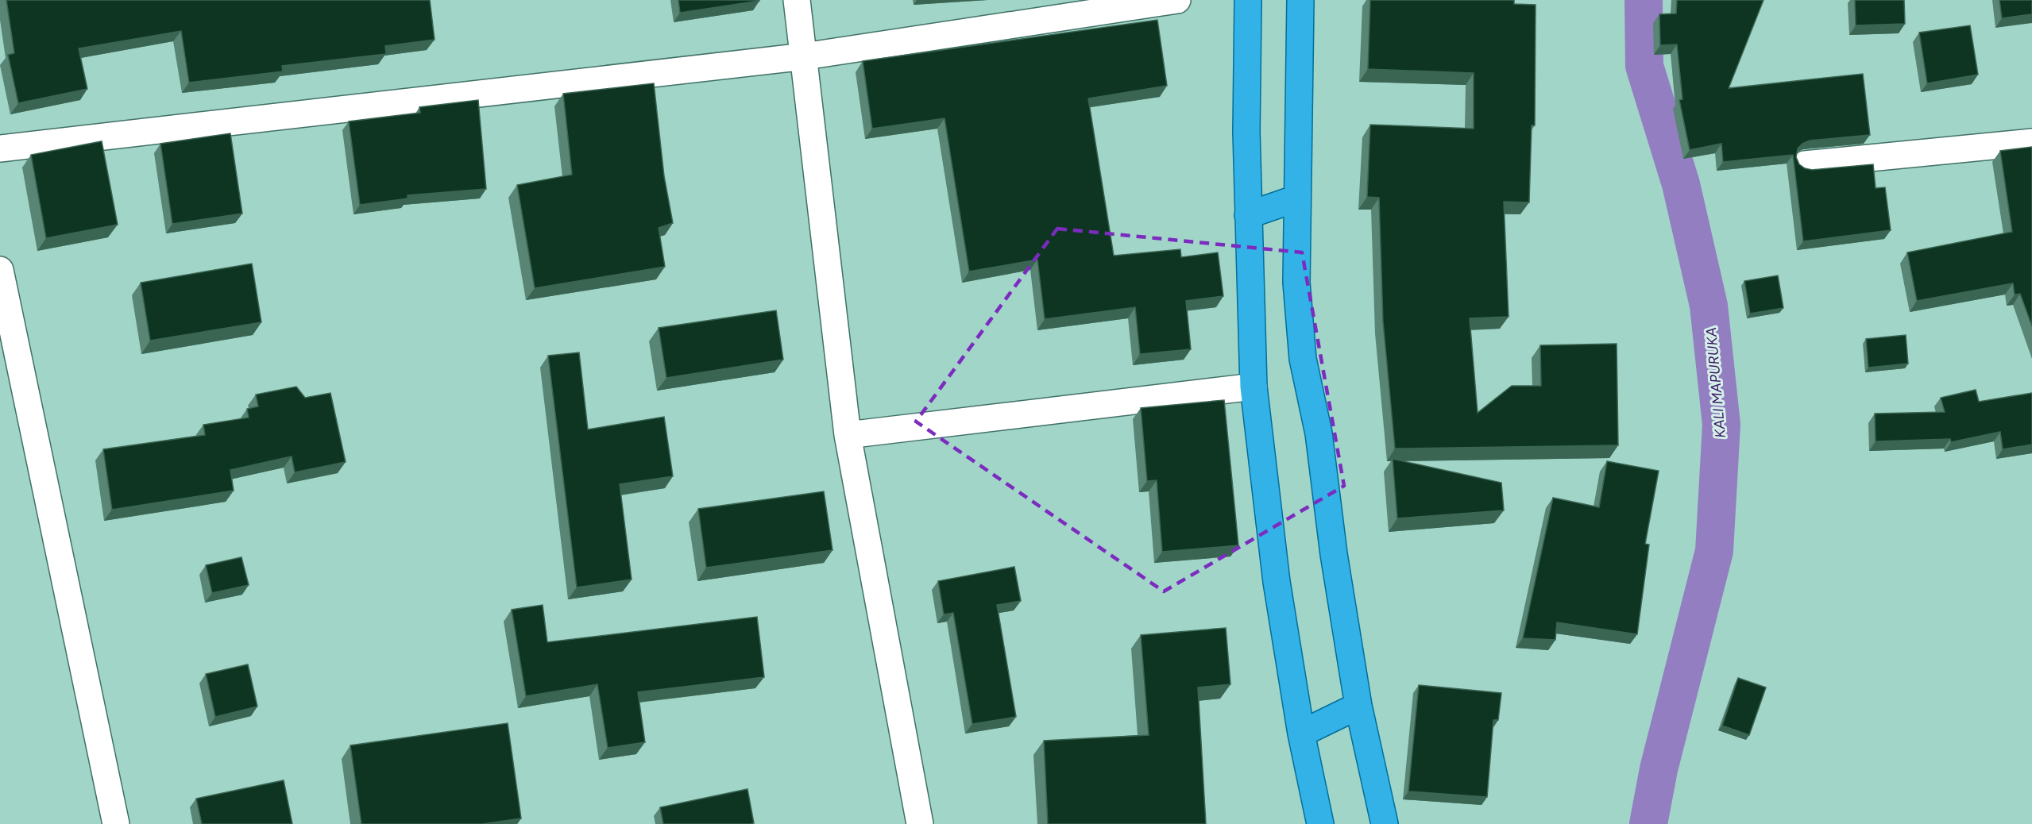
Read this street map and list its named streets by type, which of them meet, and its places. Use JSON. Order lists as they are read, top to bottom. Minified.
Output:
{"water":["KALI MAPURUKA"]}
